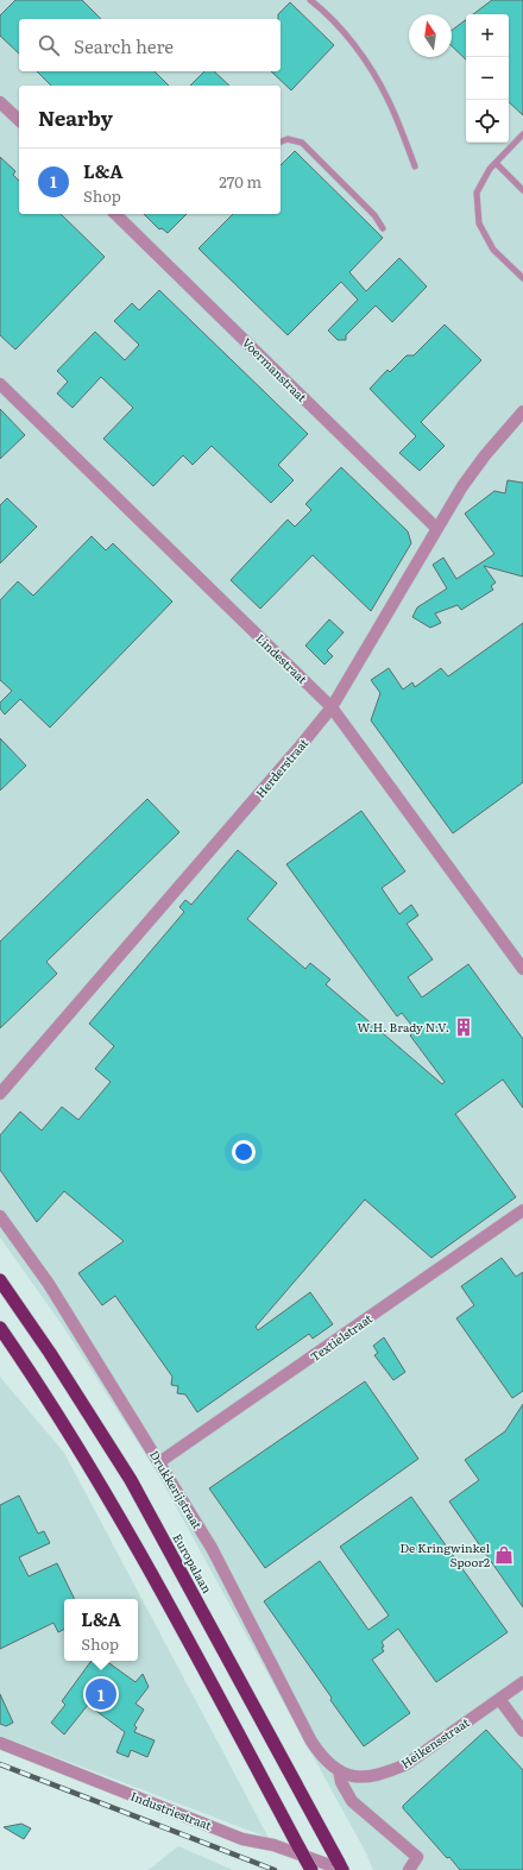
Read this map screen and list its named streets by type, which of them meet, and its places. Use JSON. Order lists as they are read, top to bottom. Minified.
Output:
{"streets":{"highway":["Europalaan"],"street":["Voermanstraat","Lindestraat","Herderstraat","Textielstraat","Drukkerijstraat","Heikensstraat","Industriestraat"]},"crossings":[["Voermanstraat","Herderstraat"],["Lindestraat","Herderstraat"],["Textielstraat","Drukkerijstraat"],["Drukkerijstraat","Heikensstraat"],["Europalaan","Industriestraat"]],"places":{"building":["W.H. Brady N.V."],"shop":["De Kringwinkel Spoor2"]},"north":"top","page":{"map_buttons":["+","−"],"search":"Search here","heading":"Nearby","list":[{"mark":"1","name":"L&A","note":"Shop","value":"270 m"}],"popup":["L&A","Shop"],"pins":"1"}}
